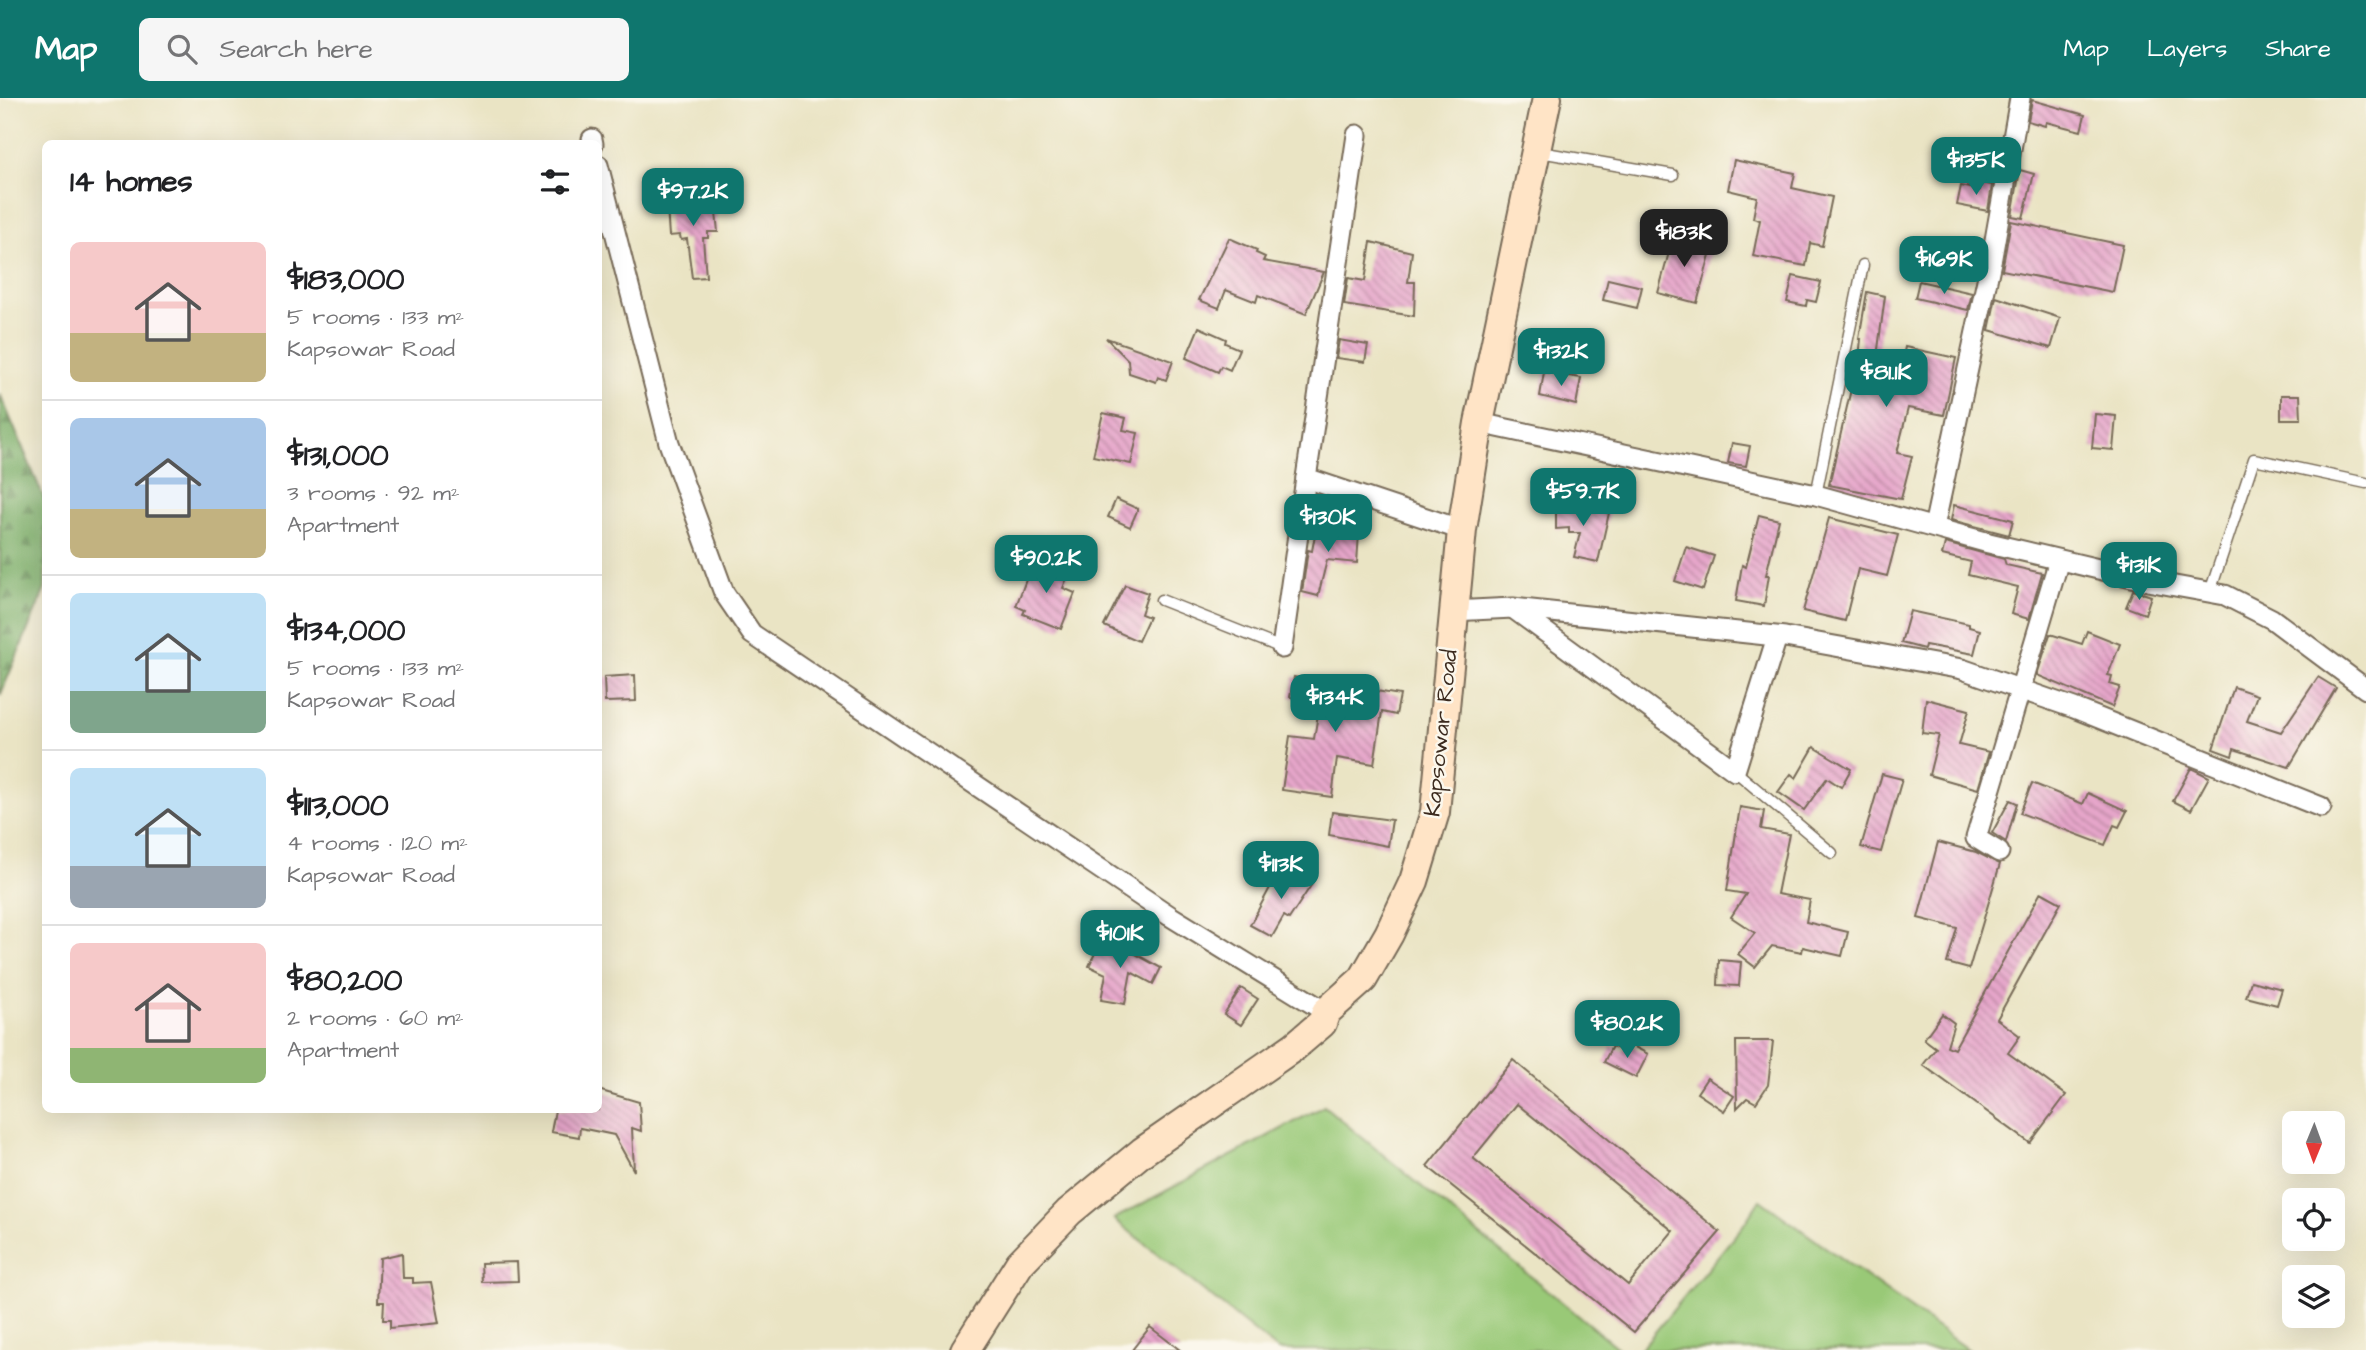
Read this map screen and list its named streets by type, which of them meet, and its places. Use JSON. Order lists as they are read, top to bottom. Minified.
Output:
{"streets":{"main road":["Kapsowar Road"]},"north":"bottom","page":{"header":"Map","search":"Search here","nav":["Map","Layers","Share"],"price":["$135K","$97.2K","$183K","$169K","$132K","$81.1K","$59.7K","$130K","$90.2K","$131K","$134K","$113K","$101K","$80.2K"],"heading":"14 homes","list":[{"name":"$183,000","note":"5 rooms · 133 m² · Kapsowar Road"},{"name":"$131,000","note":"3 rooms · 92 m² · Apartment"},{"name":"$134,000","note":"5 rooms · 133 m² · Kapsowar Road"},{"name":"$113,000","note":"4 rooms · 120 m² · Kapsowar Road"},{"name":"$80,200","note":"2 rooms · 60 m² · Apartment"}]}}
